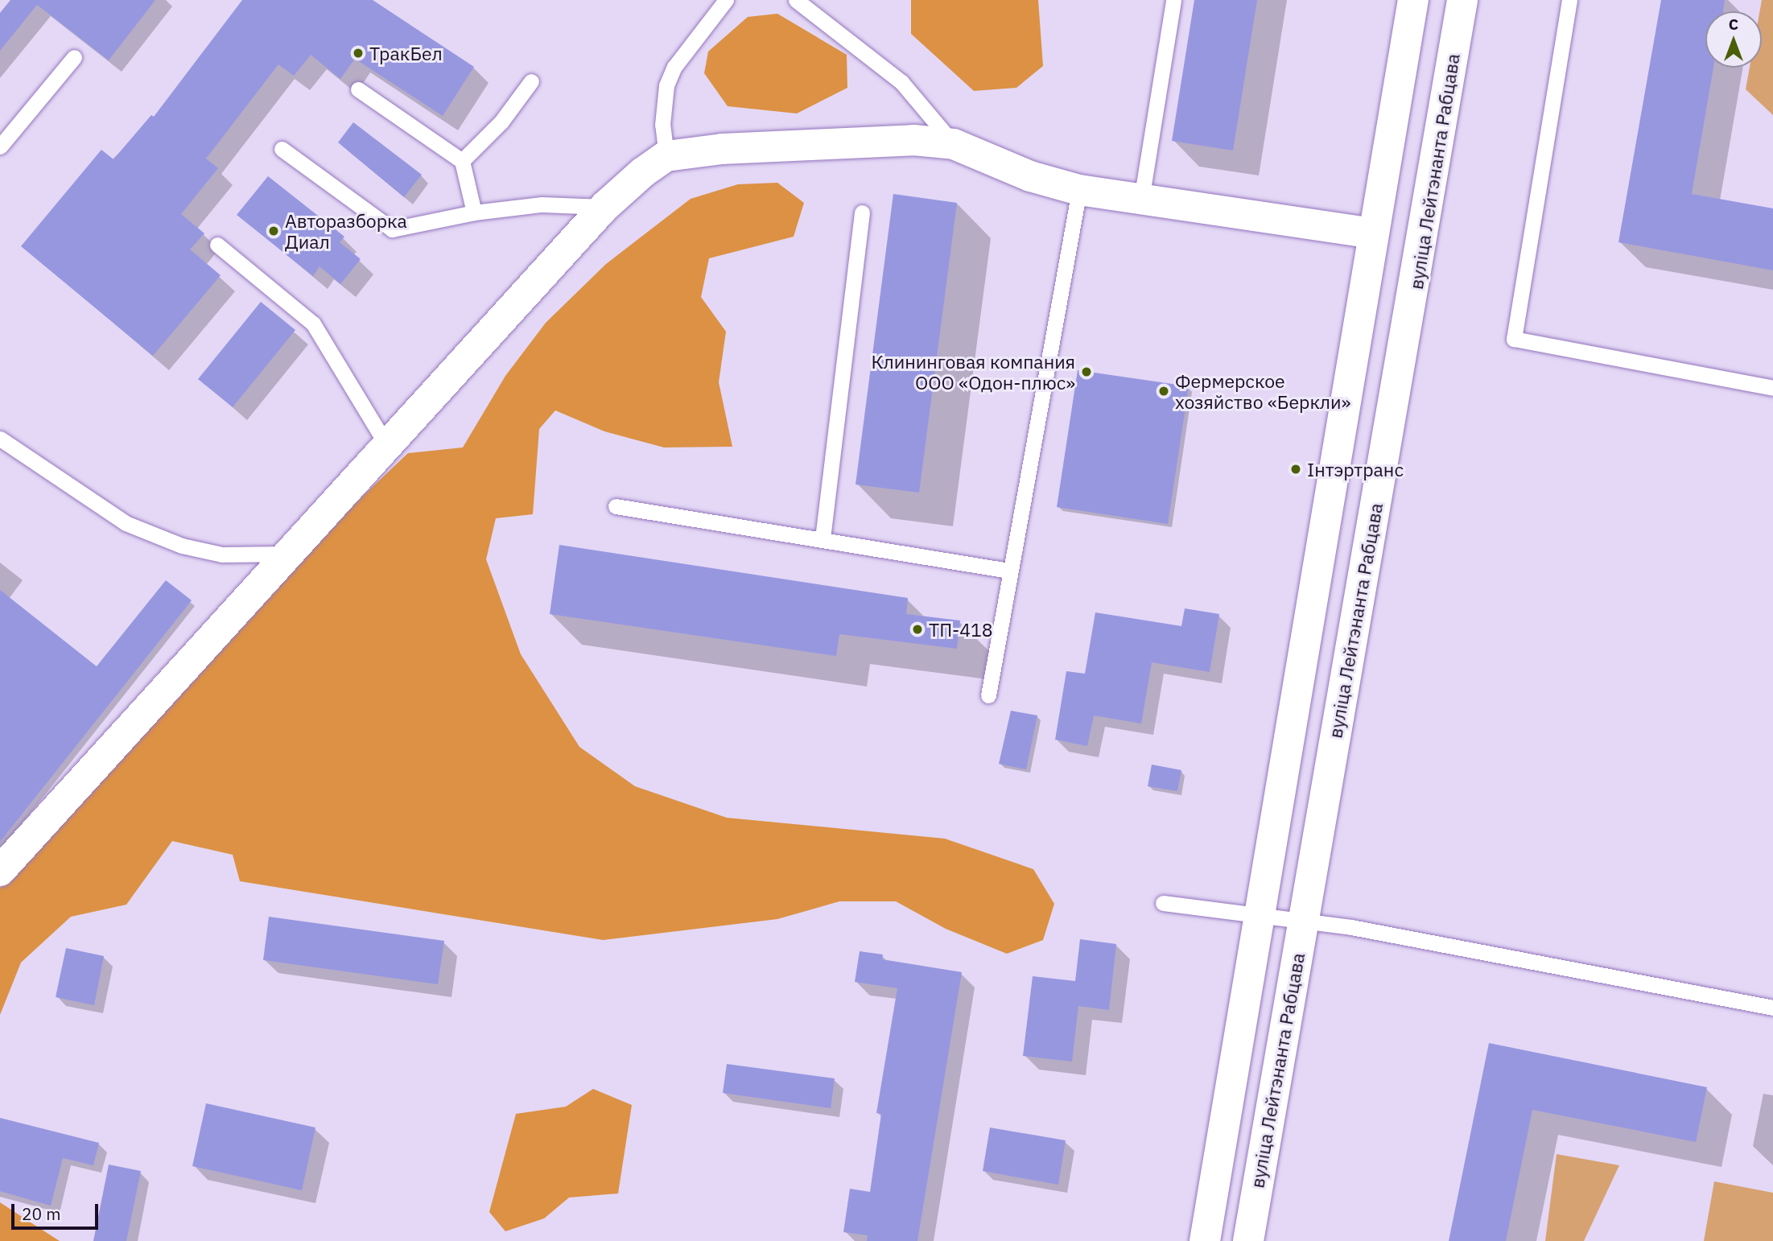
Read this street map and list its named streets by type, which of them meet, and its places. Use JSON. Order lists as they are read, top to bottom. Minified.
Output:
{"streets":{"main road":["вуліца Лейтэнанта Рабцава"]},"places":["ТракБел","Авторазборка Диал","Клининговая компания ООО «Одон-плюс»","Фермерское хозяйство «Беркли»","Інтэртранс","ТП-418"],"scale_bar":"20 m","north":"top"}
